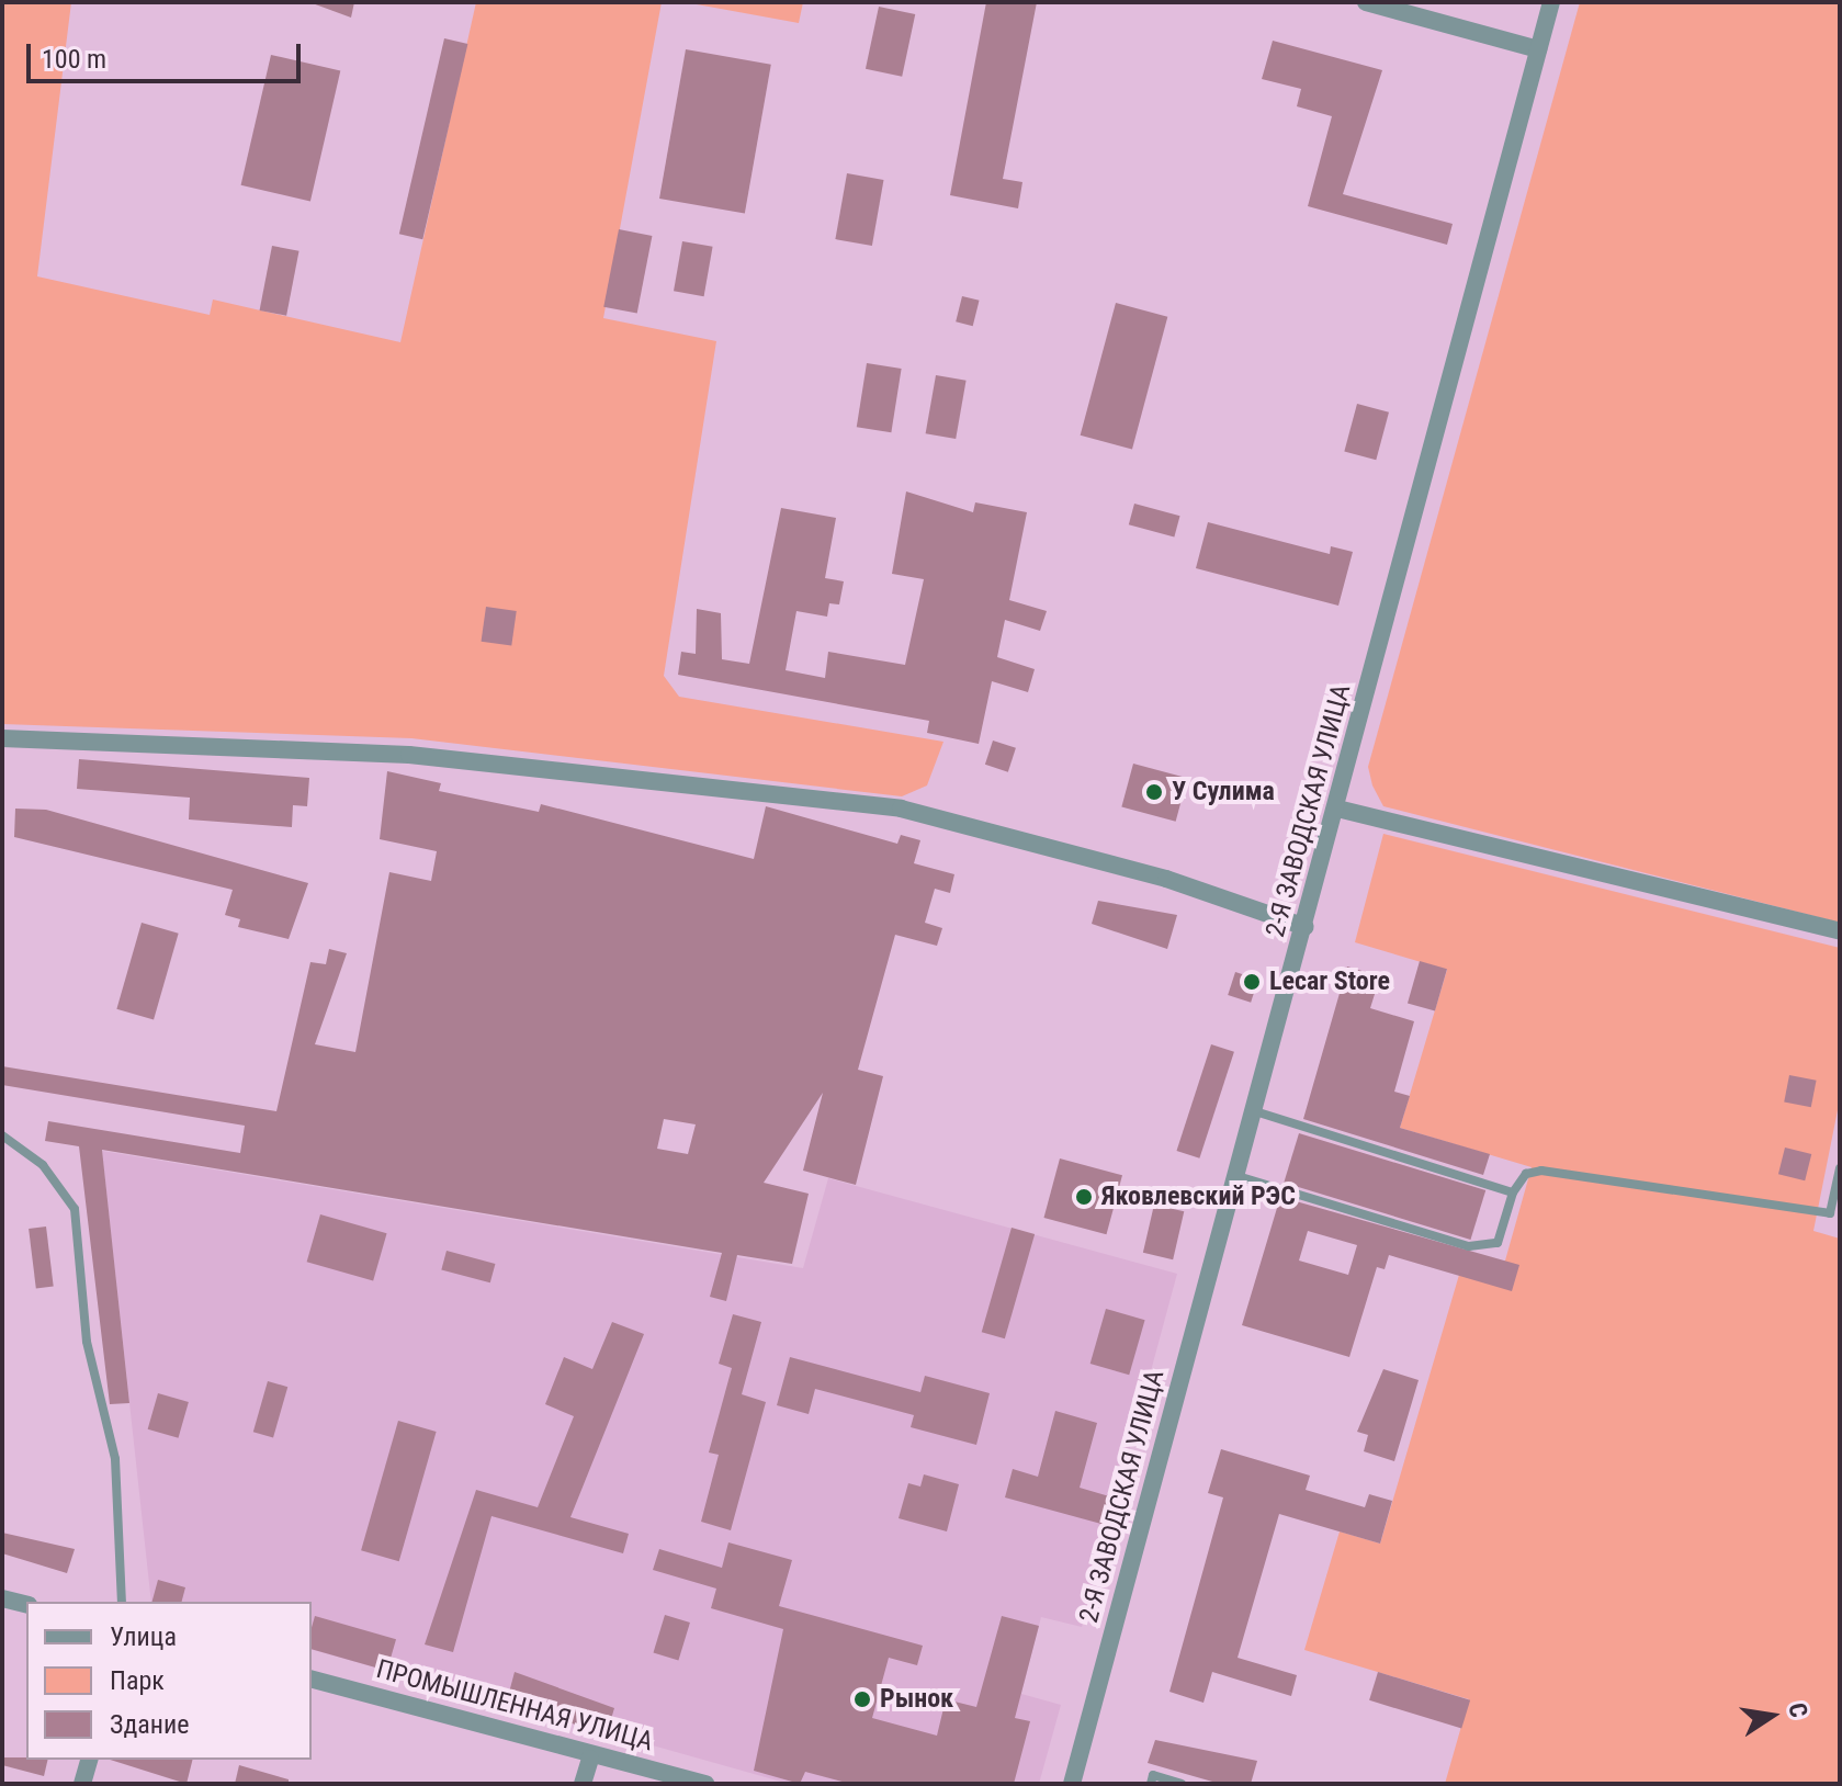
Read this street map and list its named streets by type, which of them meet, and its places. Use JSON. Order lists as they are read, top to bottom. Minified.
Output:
{"streets":{"street":["2-Я ЗАВОДСКАЯ УЛИЦА","ПРОМЫШЛЕННАЯ УЛИЦА"]},"places":["У Сулима","Lecar Store","Яковлевский РЭС","Рынок"],"legend":["Улица","Парк","Здание"],"scale_bar":"100 m","north":"right"}
